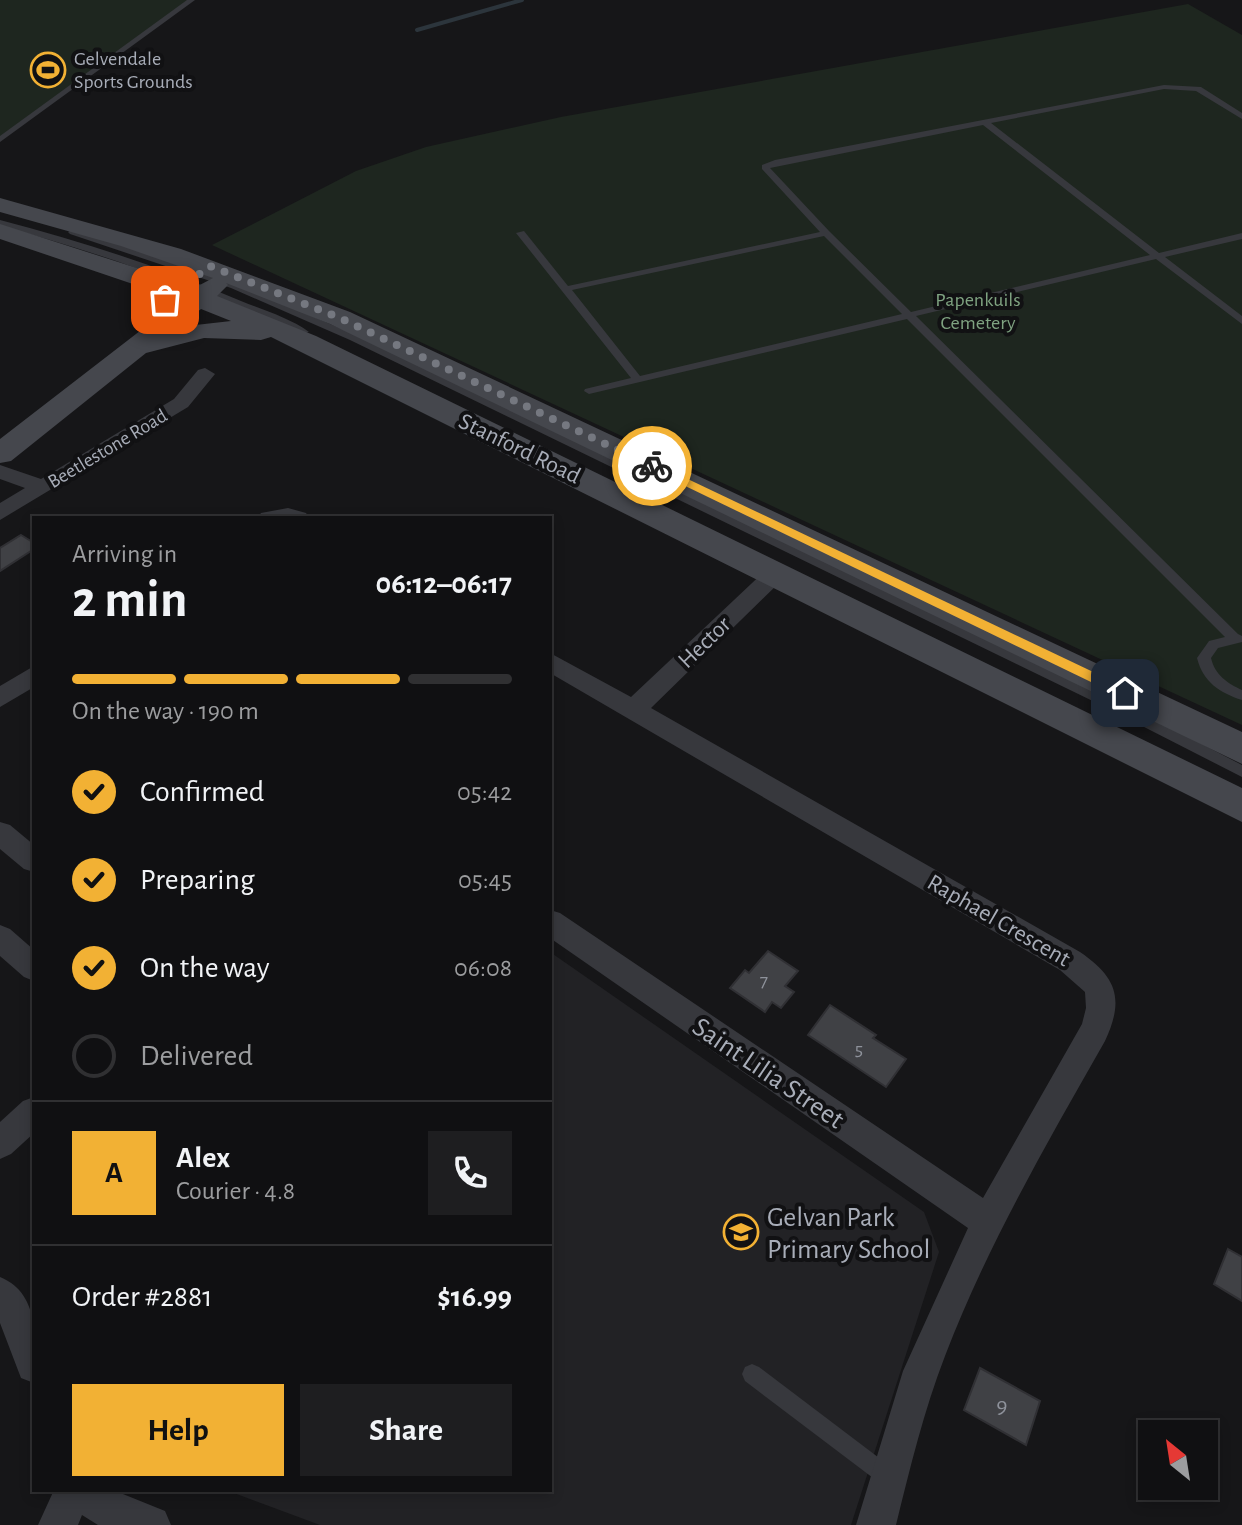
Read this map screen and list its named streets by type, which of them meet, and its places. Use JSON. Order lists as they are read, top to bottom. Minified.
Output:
{"streets":{"main road":["Stanford Road"],"street":["Beetlestone Road","Hector","Raphael Crescent","Saint Lilia Street"]},"crossings":[["Stanford Road","Hector"],["Hector","Raphael Crescent"],["Raphael Crescent","Saint Lilia Street"]],"parks":["Papenkuils Cemetery"],"places":{"sports":["Gelvendale Sports Grounds"],"school or university":["Gelvan Park Primary School"]},"house_numbers":["7","5","9"],"north":"top left","page":{"heading":["2 min","Arriving in","06:12–06:17"],"panel":["Alex","Courier · 4.8","Order #2881","$16.99"],"bar":"On the way · 190 m","list":[["Confirmed","05:42"],["Preparing","05:45"],["On the way","06:08"],"Delivered"],"round":"A","buttons":["Help","Share"]}}
